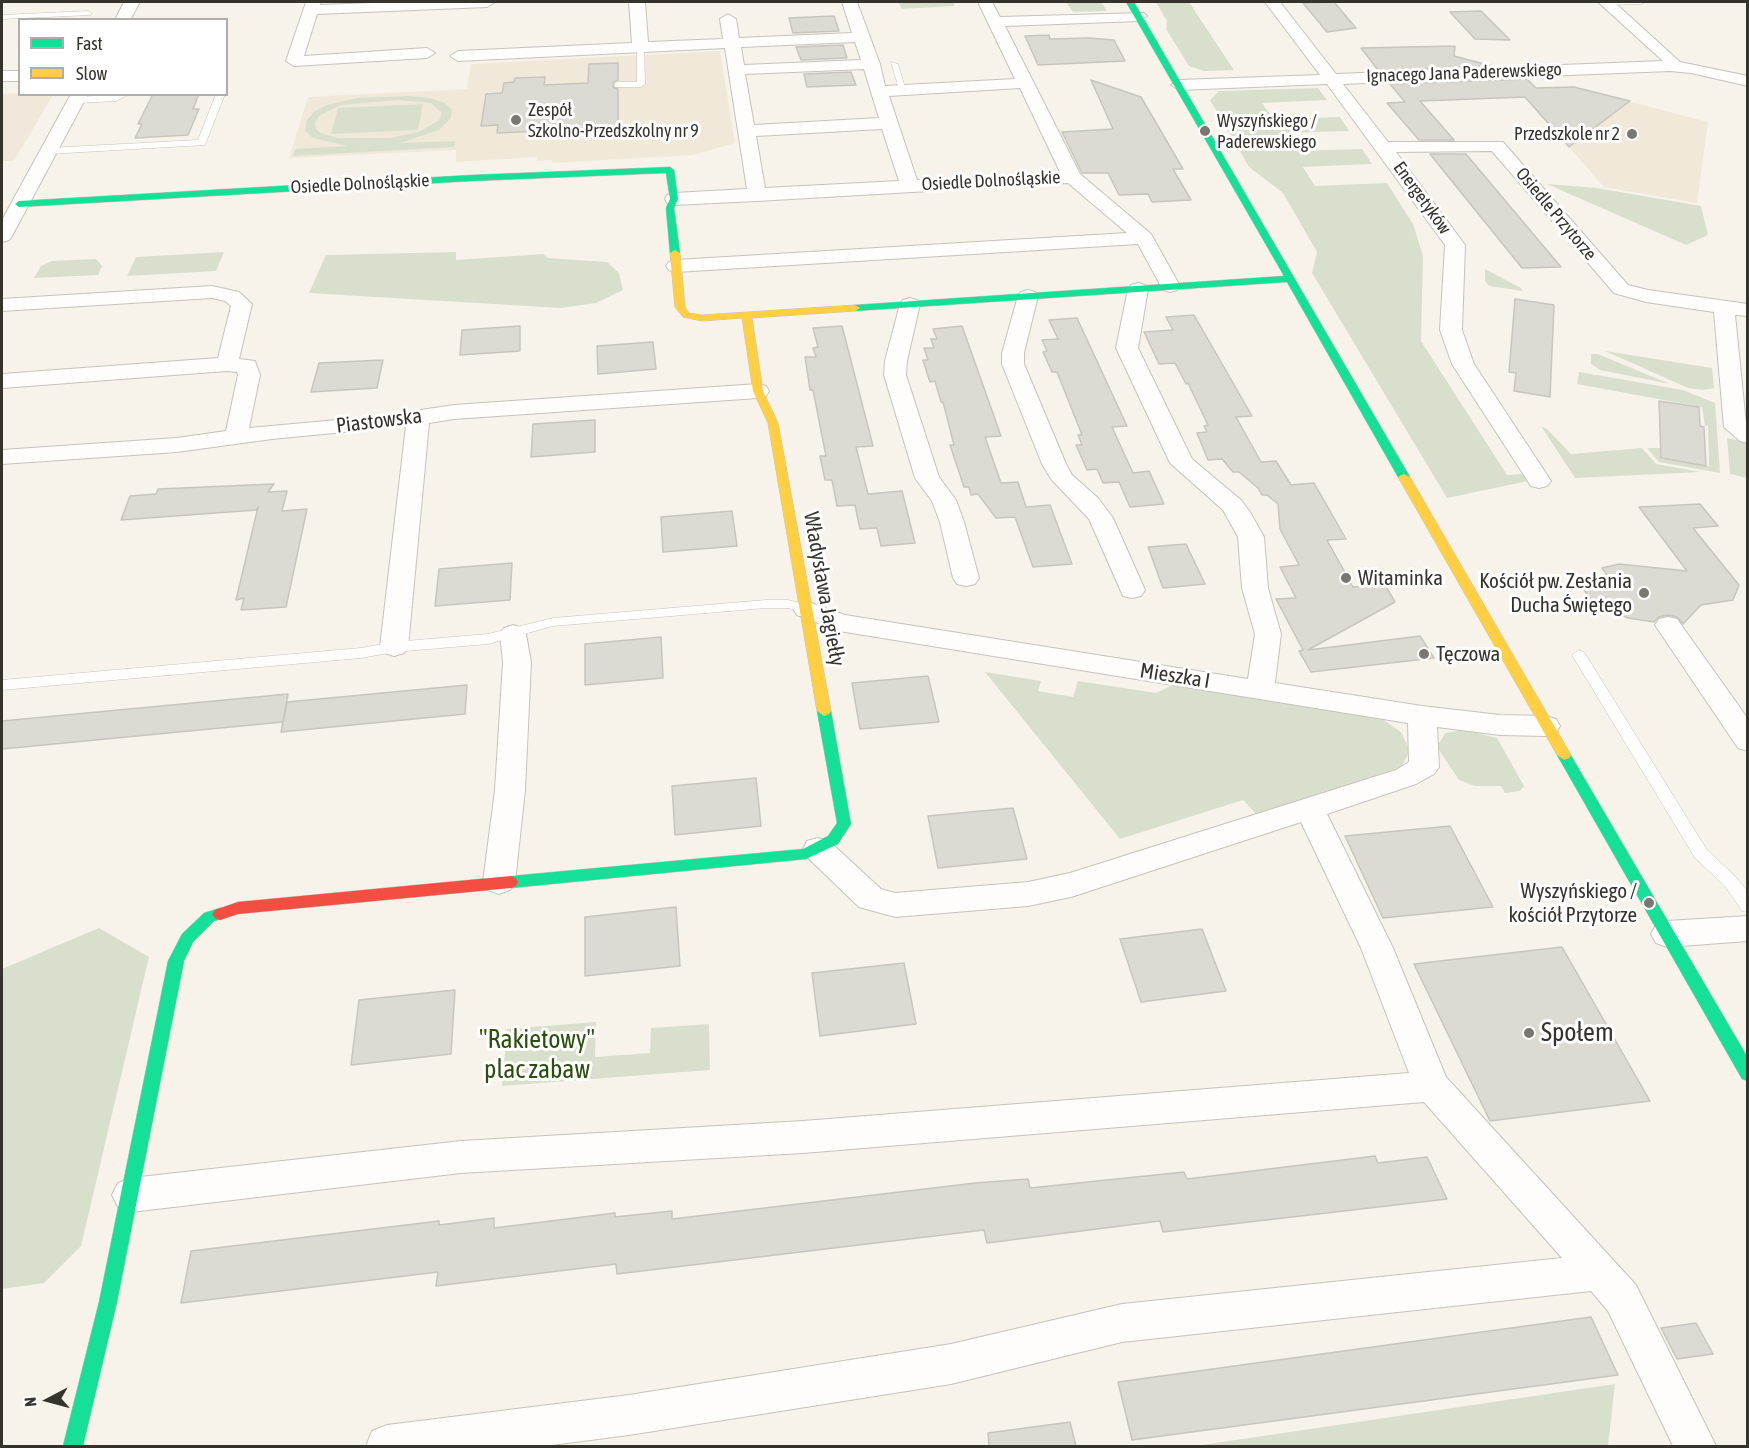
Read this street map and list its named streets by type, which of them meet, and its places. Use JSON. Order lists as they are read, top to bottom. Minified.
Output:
{"streets":{"street":["Ignacego Jana Paderewskiego","Osiedle Dolnośląskie","Energetyków","Osiedle Przytorze","Piastowska","Władysława Jagiełły","Mieszka I"]},"crossings":[["Ignacego Jana Paderewskiego","Energetyków"],["Osiedle Dolnośląskie","Władysława Jagiełły"],["Energetyków","Osiedle Przytorze"],["Piastowska","Władysława Jagiełły"],["Władysława Jagiełły","Mieszka I"]],"parks":["\"Rakietowy\" plac zabaw"],"places":["Zespół Szkolno-Przedszkolny nr 9","Wyszyńskiego / Paderewskiego","Przedszkole nr 2","Witaminka","Kościół pw. Zesłania Ducha Świętego","Tęczowa","Wyszyńskiego / kościół Przytorze","Społem"],"legend":["Fast","Slow"],"north":"left"}
